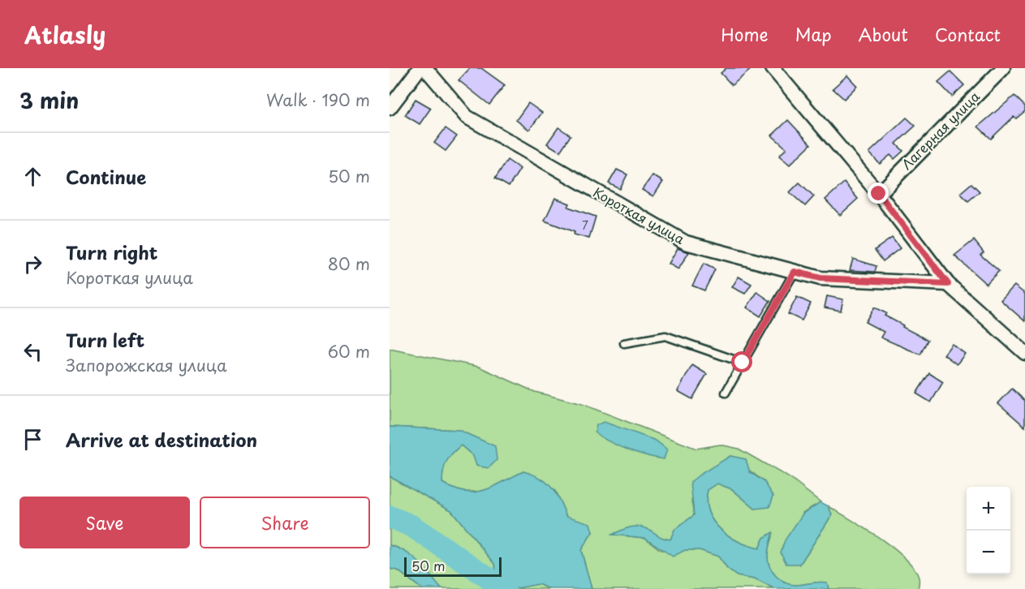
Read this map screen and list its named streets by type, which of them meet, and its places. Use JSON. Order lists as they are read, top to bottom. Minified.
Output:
{"streets":{"street":["Лагерная улица","Короткая улица"]},"house_numbers":["7"],"scale_bar":"50 m","page":{"header":"Atlasly","nav":["Home","Map","About","Contact"],"heading":["3 min","Walk · 190 m"],"list":[["Continue","50 m"],["Turn right","Короткая улица","80 m"],["Turn left","Запорожская улица","60 m"],"Arrive at destination"],"buttons":["Save","Share"],"map_buttons":["+","−"],"scale":"50 m"}}
